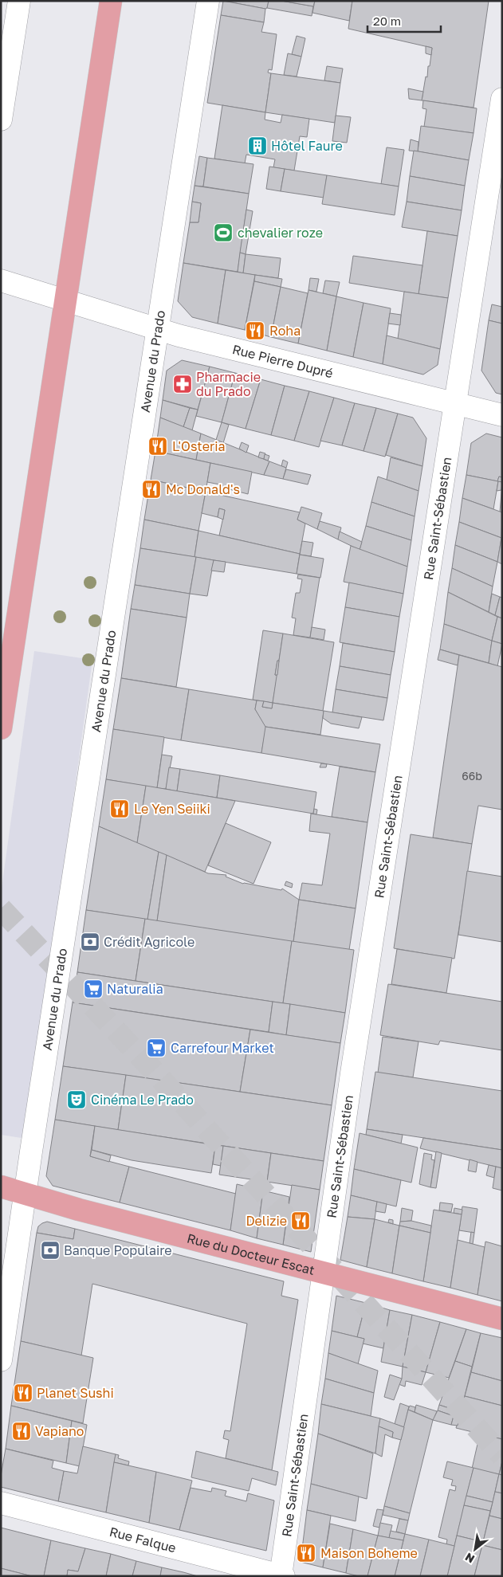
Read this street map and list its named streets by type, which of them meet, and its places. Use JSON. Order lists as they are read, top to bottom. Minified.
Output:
{"streets":{"main road":["Rue du Docteur Escat"],"street":["Rue Pierre Dupré","Avenue du Prado","Rue Saint-Sébastien","Rue Falque"]},"crossings":[["Rue Pierre Dupré","Avenue du Prado"],["Rue Pierre Dupré","Rue Saint-Sébastien"],["Avenue du Prado","Rue du Docteur Escat"],["Rue Saint-Sébastien","Rue du Docteur Escat"],["Rue Saint-Sébastien","Rue Falque"]],"places":{"building":["Hôtel Faure"],"sports":["chevalier roze"],"restaurant":["Roha","L'Osteria","Mc Donald's","Le Yen Seiiki","Delizie","Planet Sushi","Vapiano","Maison Boheme"],"pharmacy":["Pharmacie du Prado"],"bank":["Crédit Agricole","Banque Populaire"],"supermarket":["Naturalia","Carrefour Market"],"theatre":["Cinéma Le Prado"]},"house_numbers":["66b"],"scale_bar":"20 m","north":"bottom left"}
